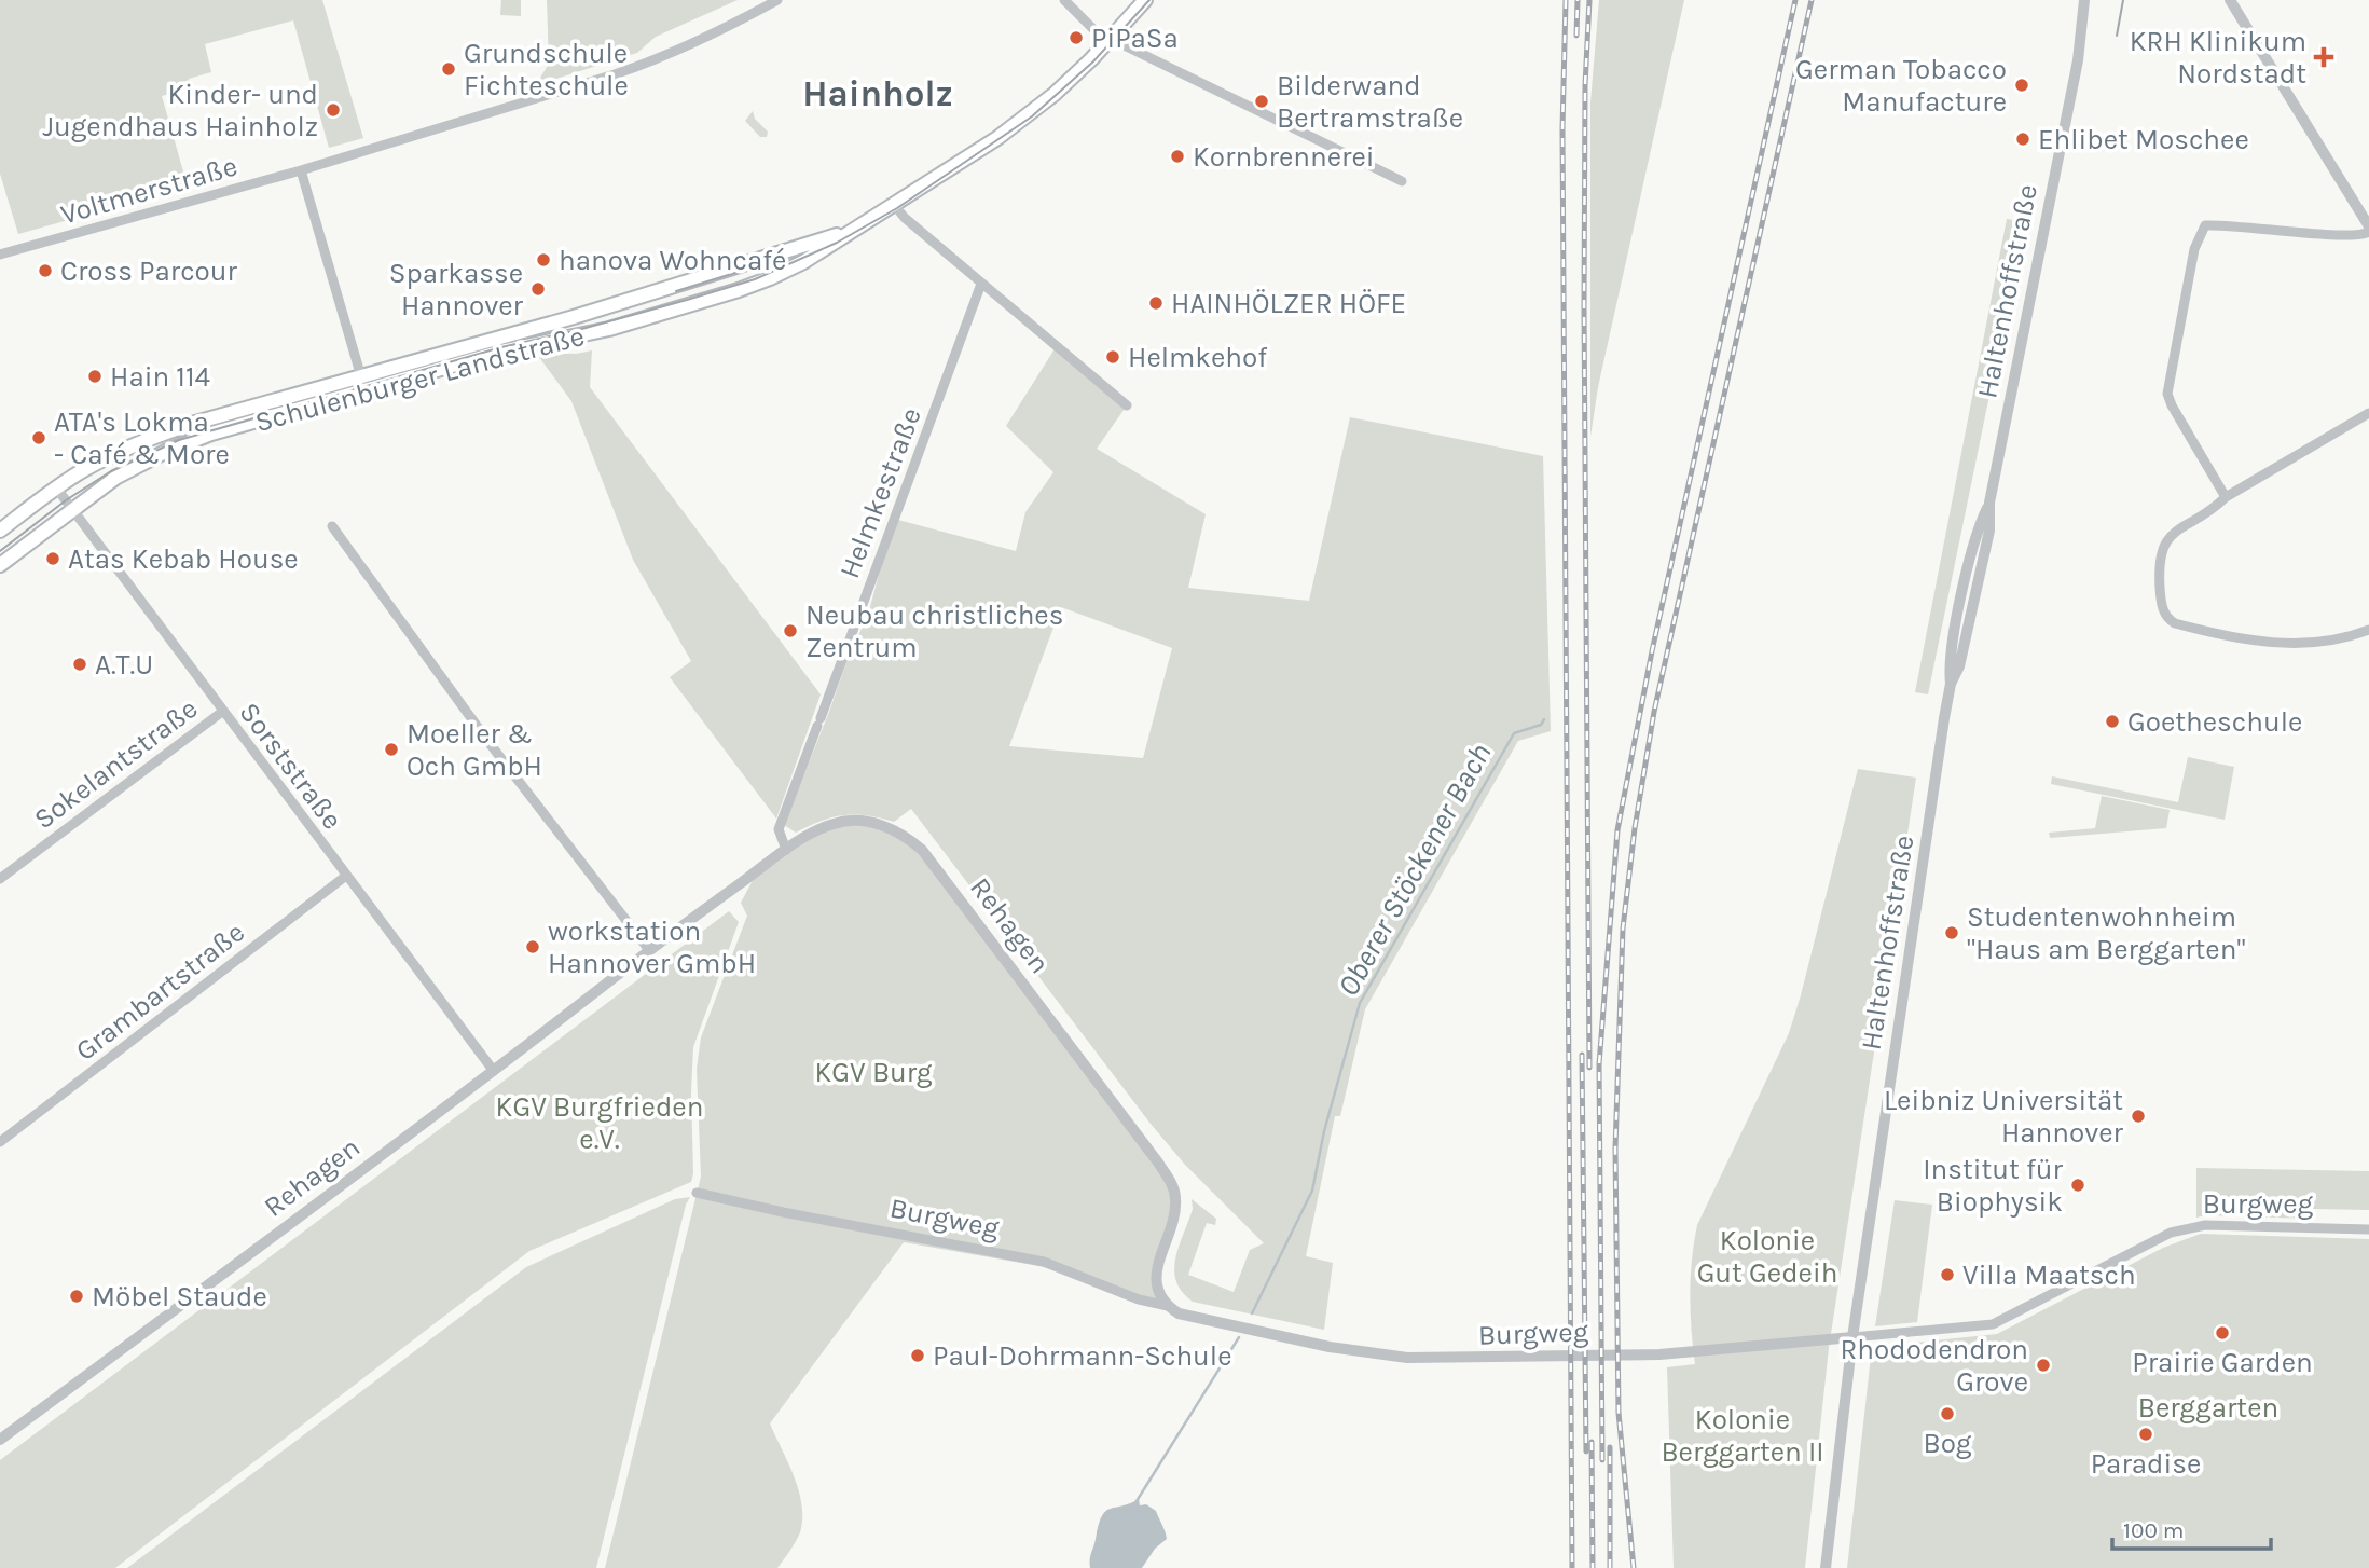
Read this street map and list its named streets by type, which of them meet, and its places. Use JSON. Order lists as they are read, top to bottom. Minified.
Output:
{"streets":{"main road":["Schulenburger Landstraße"],"street":["Voltmerstraße","Haltenhoffstraße","Helmkestraße","Sokelantstraße","Sorststraße","Rehagen","Grambartstraße","Burgweg"]},"crossings":[["Haltenhoffstraße","Burgweg"],["Schulenburger Landstraße","Sorststraße"],["Helmkestraße","Rehagen"],["Sokelantstraße","Sorststraße"],["Sorststraße","Rehagen"],["Sorststraße","Grambartstraße"],["Rehagen","Burgweg"]],"districts":["Hainholz"],"water":["Oberer Stöckener Bach"],"parks":["KGV Burg","KGV Burgfrieden e.V.","Kolonie Gut Gedeih","Berggarten","Kolonie Berggarten II"],"places":{"other":["PiPaSa","Grundschule Fichteschule","German Tobacco Manufacture","Bilderwand Bertramstraße","Kinder- und Jugendhaus Hainholz","Ehlibet Moschee","Kornbrennerei","hanova Wohncafé","Cross Parcour","Sparkasse Hannover","HAINHÖLZER HÖFE","Helmkehof","Hain 114","ATA's Lokma - Café & More","Atas Kebab House","Neubau christliches Zentrum","A.T.U","Goetheschule","Moeller & Och GmbH","Studentenwohnheim \"Haus am Berggarten\"","workstation Hannover GmbH","Leibniz Universität Hannover","Institut für Biophysik","Villa Maatsch","Möbel Staude","Prairie Garden","Paul-Dohrmann-Schule","Rhododendron Grove","Bog","Paradise"],"health":["KRH Klinikum Nordstadt"]},"scale_bar":"100 m"}
